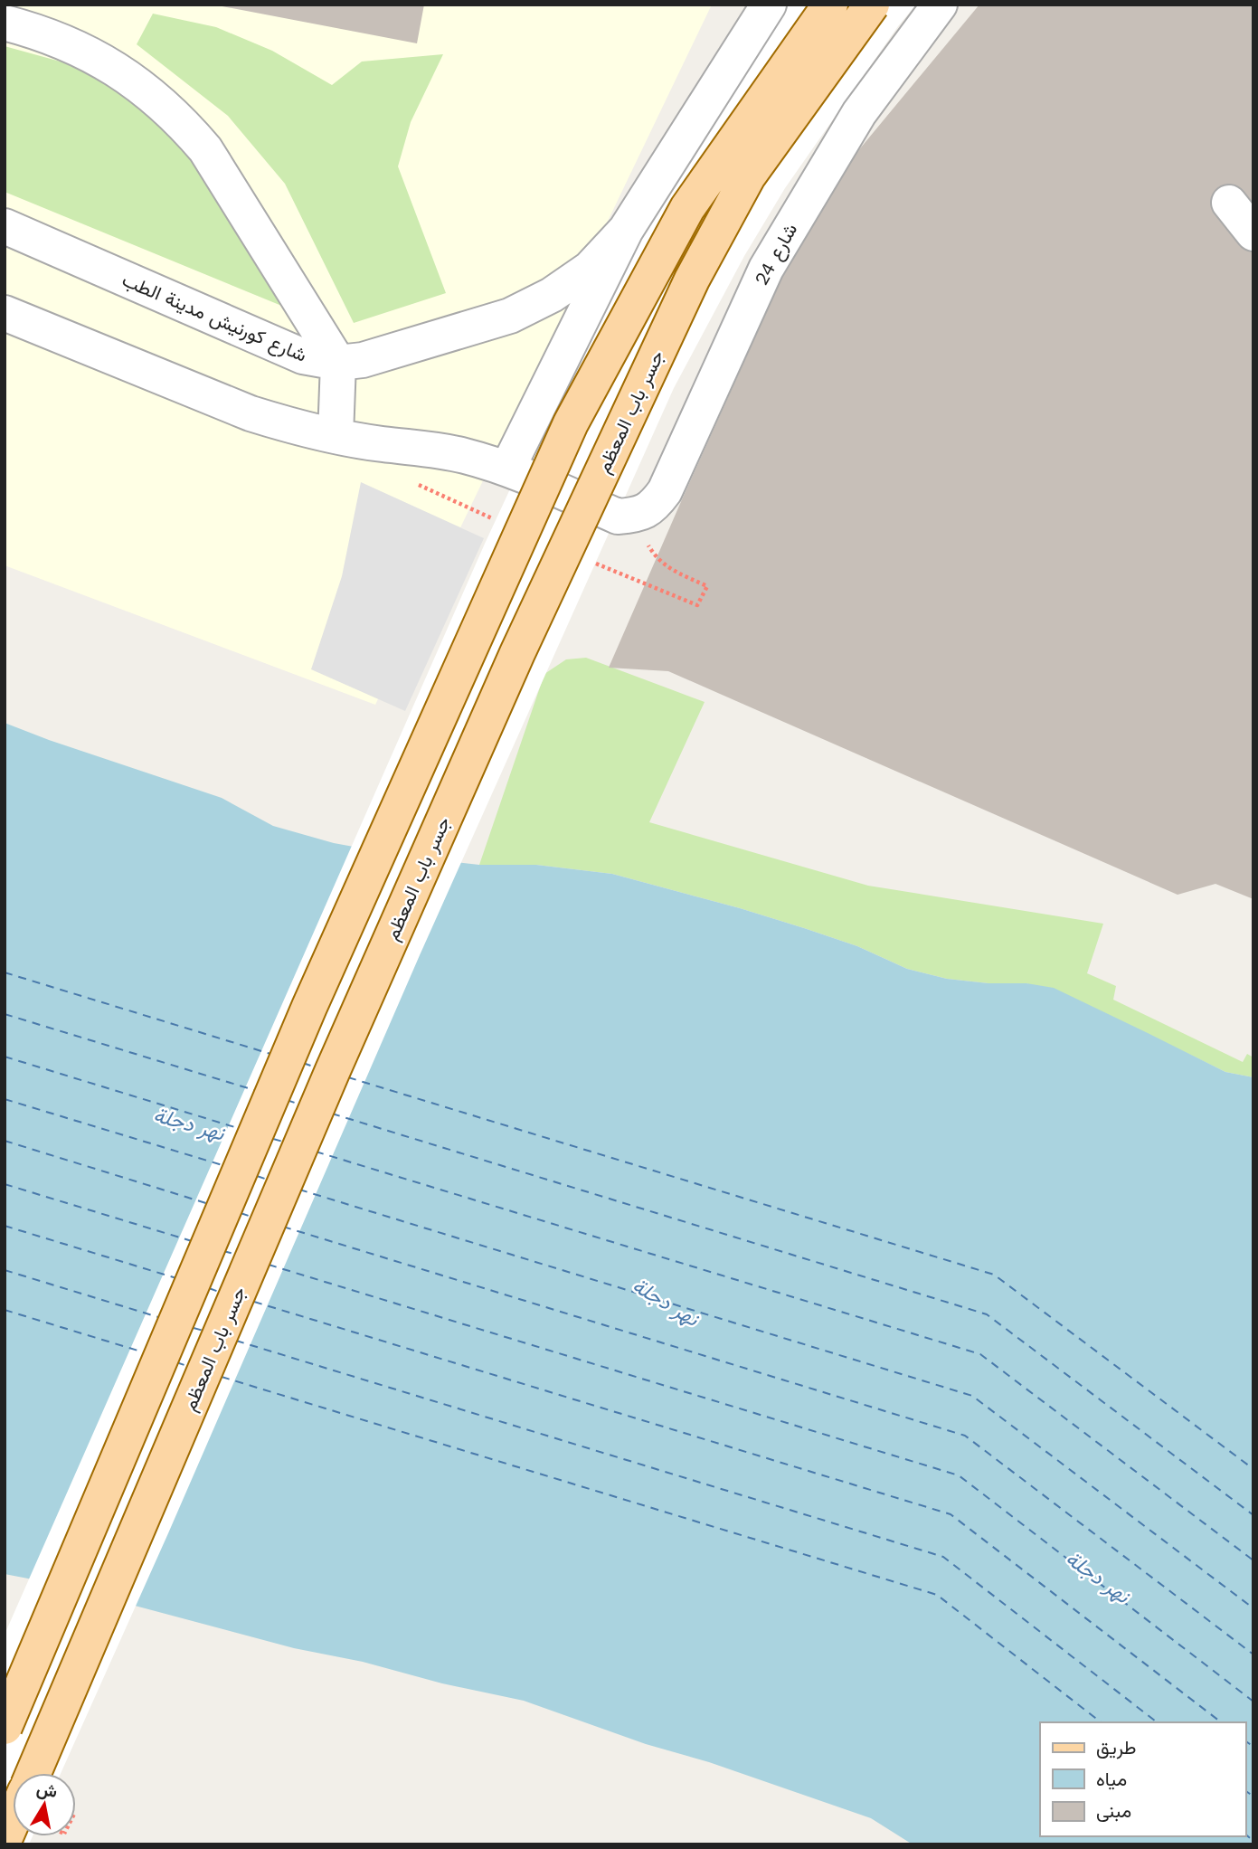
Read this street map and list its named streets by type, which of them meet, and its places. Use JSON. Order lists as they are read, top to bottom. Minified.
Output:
{"streets":{"main road":["جسر باب المعظم"],"street":["شارع 24","شارع كورنيش مدينة الطب"]},"water":["نهر دجلة"],"legend":["طريق","مياه","مبنى"],"north":"top"}
